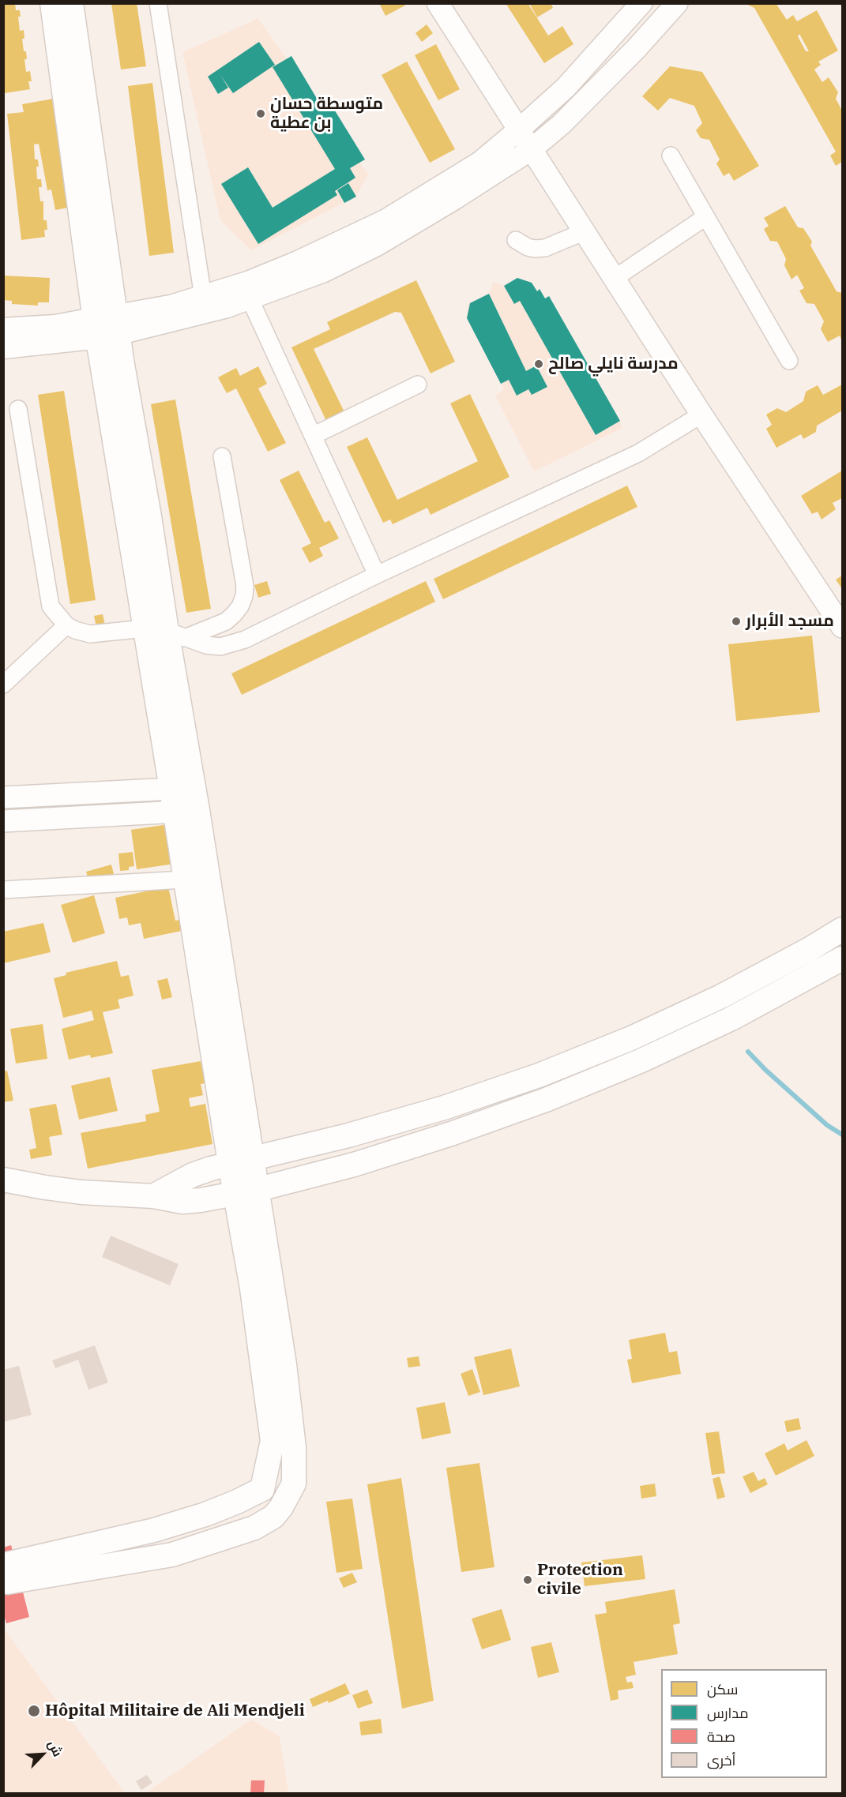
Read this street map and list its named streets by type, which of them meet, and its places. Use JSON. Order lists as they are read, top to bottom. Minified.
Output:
{"places":["متوسطة حسان بن عطية","مدرسة نايلي صالح","مسجد الأبرار","Protection civile","Hôpital Militaire de Ali Mendjeli"],"legend":["سكن","مدارس","صحة","أخرى"],"north":"top right"}
